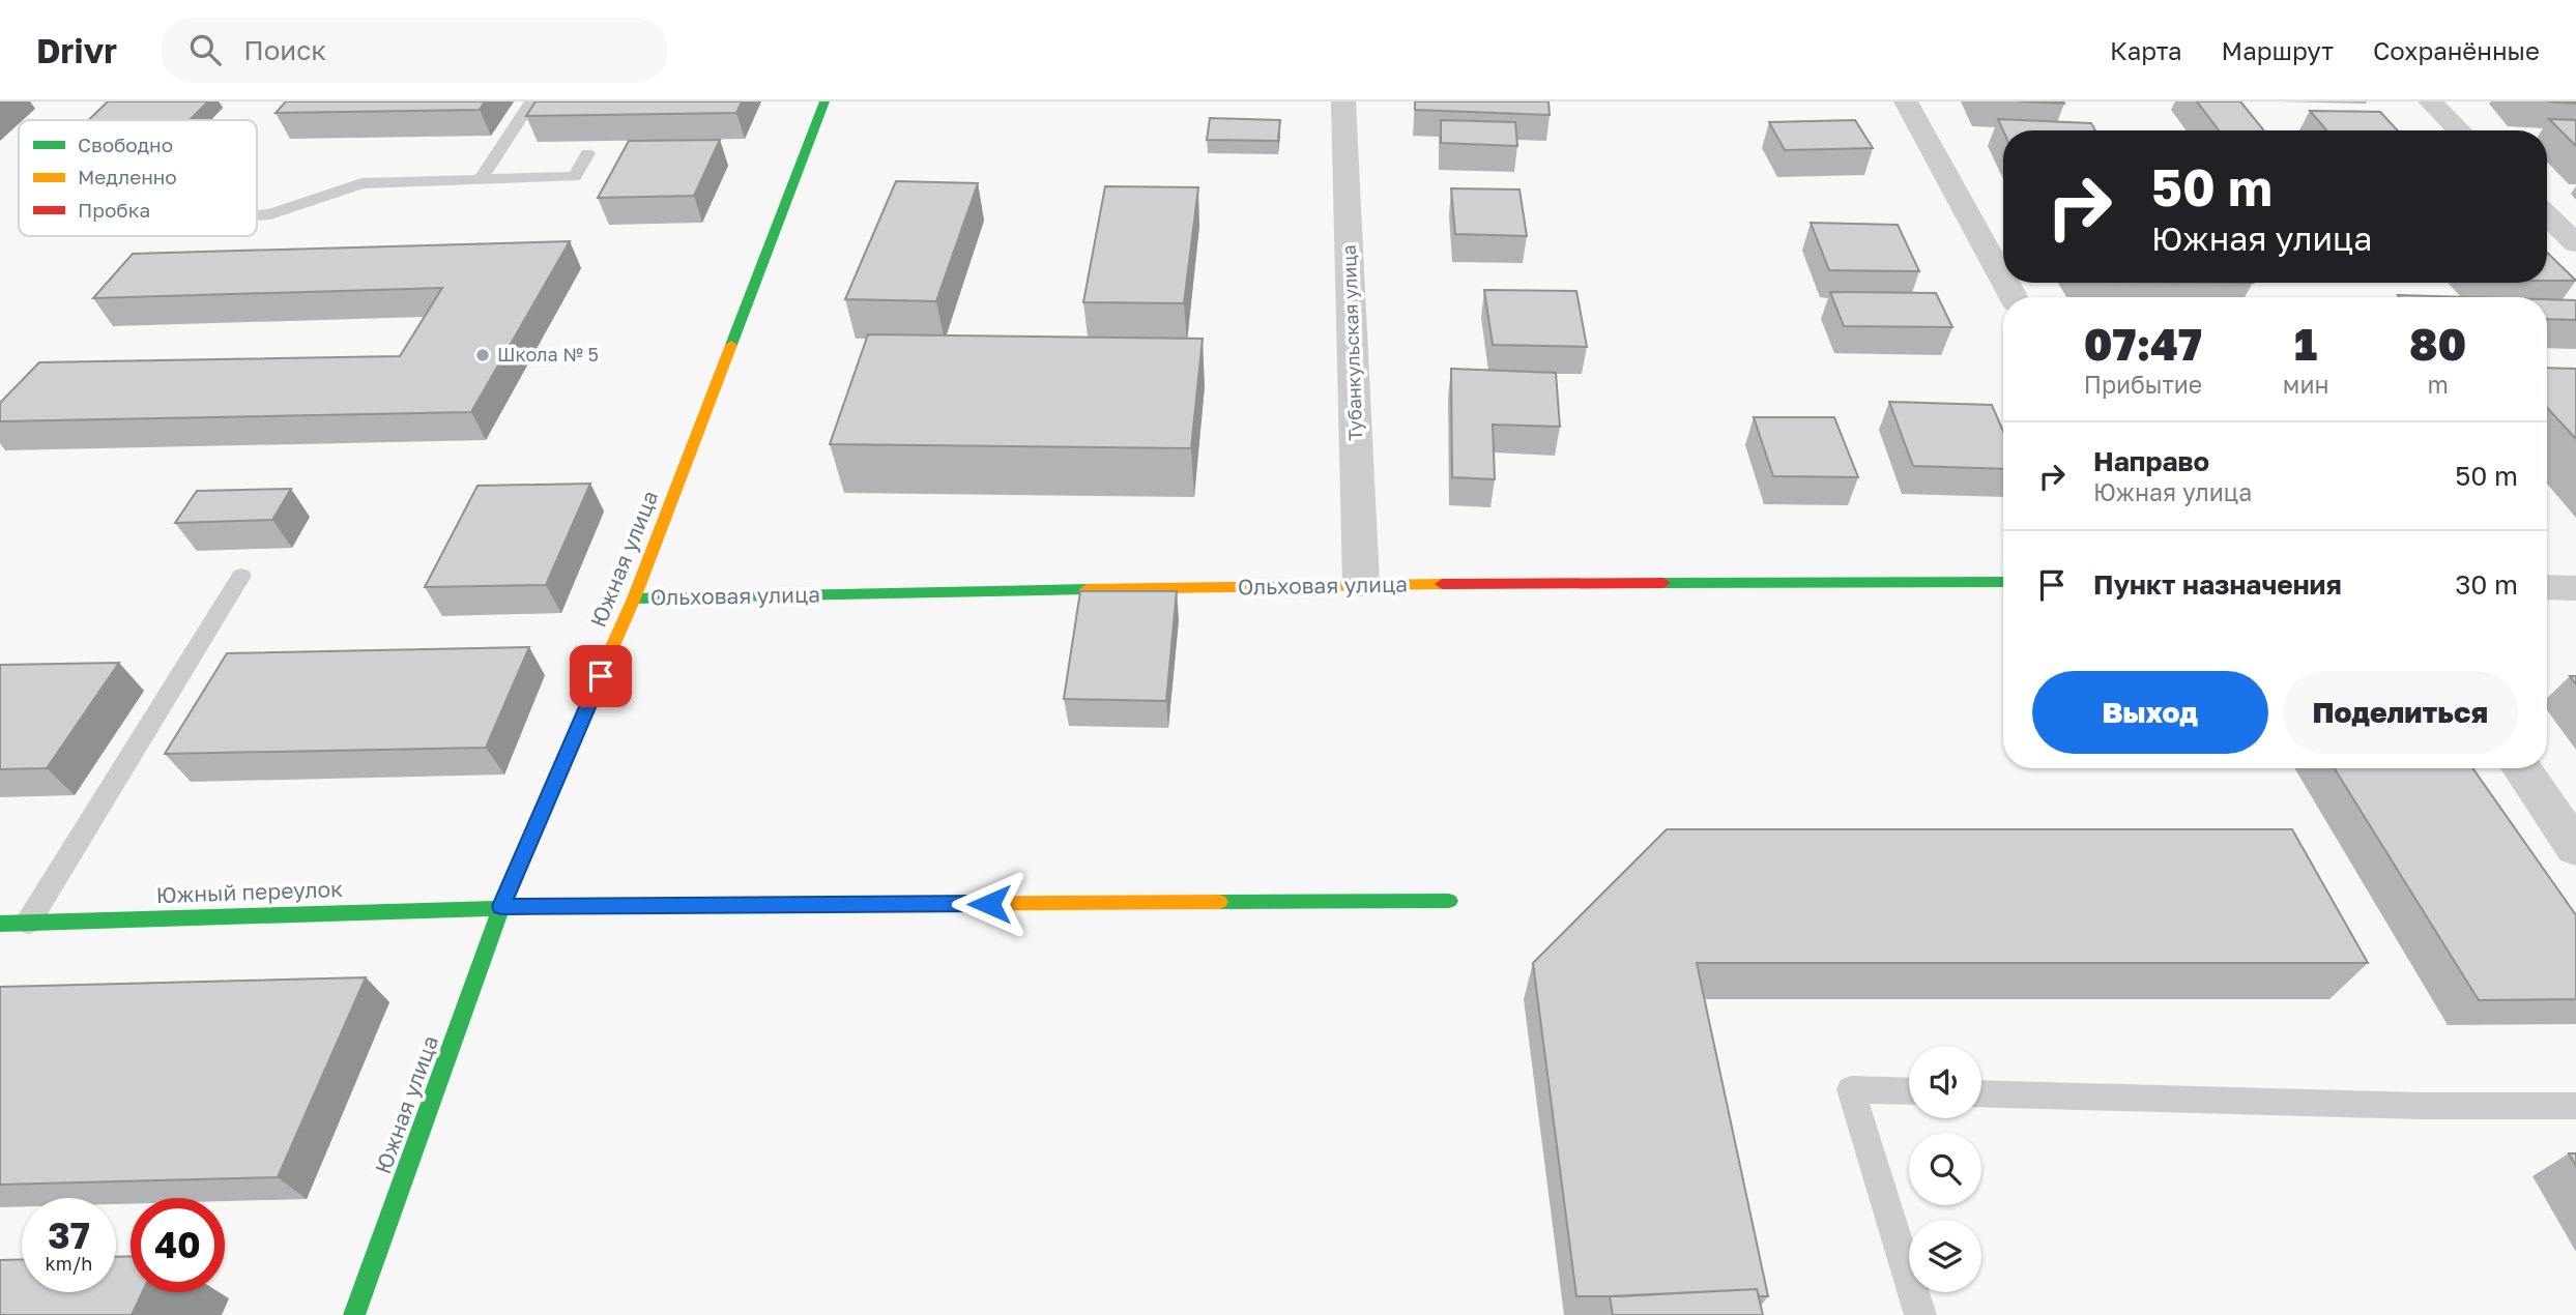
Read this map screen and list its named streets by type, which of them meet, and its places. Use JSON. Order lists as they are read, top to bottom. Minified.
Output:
{"streets":{"street":["Тубанкульская улица","Южная улица","Ольховая улица","Южный переулок"]},"crossings":[["Тубанкульская улица","Ольховая улица"],["Южная улица","Ольховая улица"],["Южная улица","Южный переулок"]],"places":["Школа № 5"],"legend":["Свободно","Медленно","Пробка"],"page":{"header":"Drivr","search":"Поиск","nav":["Карта","Маршрут","Сохранённые"],"turn":["50 m","Южная улица"],"eta":["07:47","Прибытие","1","мин","80","m"],"list":[{"name":"Направо","note":"Южная улица","value":"50 m"},{"name":"Пункт назначения","value":"30 m"}],"buttons":["Выход","Поделиться"],"speed":"37 km/h","limit":"40"}}
